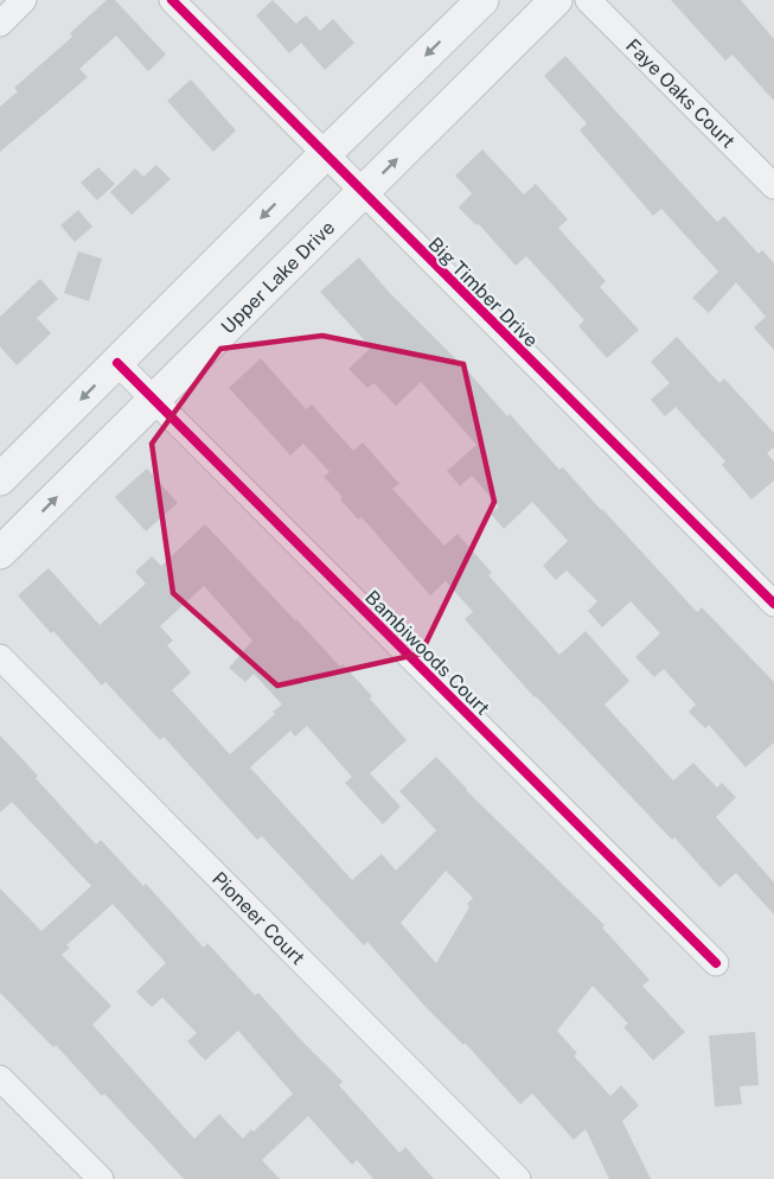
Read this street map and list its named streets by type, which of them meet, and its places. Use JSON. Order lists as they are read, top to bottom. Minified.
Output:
{"streets":{"street":["Faye Oaks Court","Upper Lake Drive","Big Timber Drive","Bambiwoods Court","Pioneer Court"]},"crossings":[["Upper Lake Drive","Big Timber Drive"],["Upper Lake Drive","Bambiwoods Court"]]}
